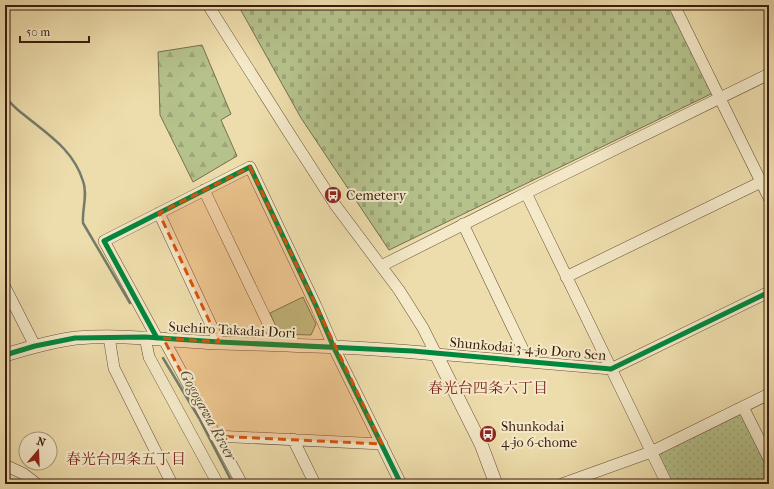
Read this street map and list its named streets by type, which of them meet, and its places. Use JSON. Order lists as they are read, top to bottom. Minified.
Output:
{"streets":{"street":["Suehiro Takadai Dori","Shunkodai 3-4-jo Doro Sen"]},"crossings":[["Suehiro Takadai Dori","Shunkodai 3-4-jo Doro Sen"]],"districts":["春光台四条六丁目","春光台四条五丁目"],"water":["Gogogawa River"],"places":{"bus stop":["Cemetery","Shunkodai 4-jo 6-chome"]},"scale_bar":"50 m","north":"top"}
